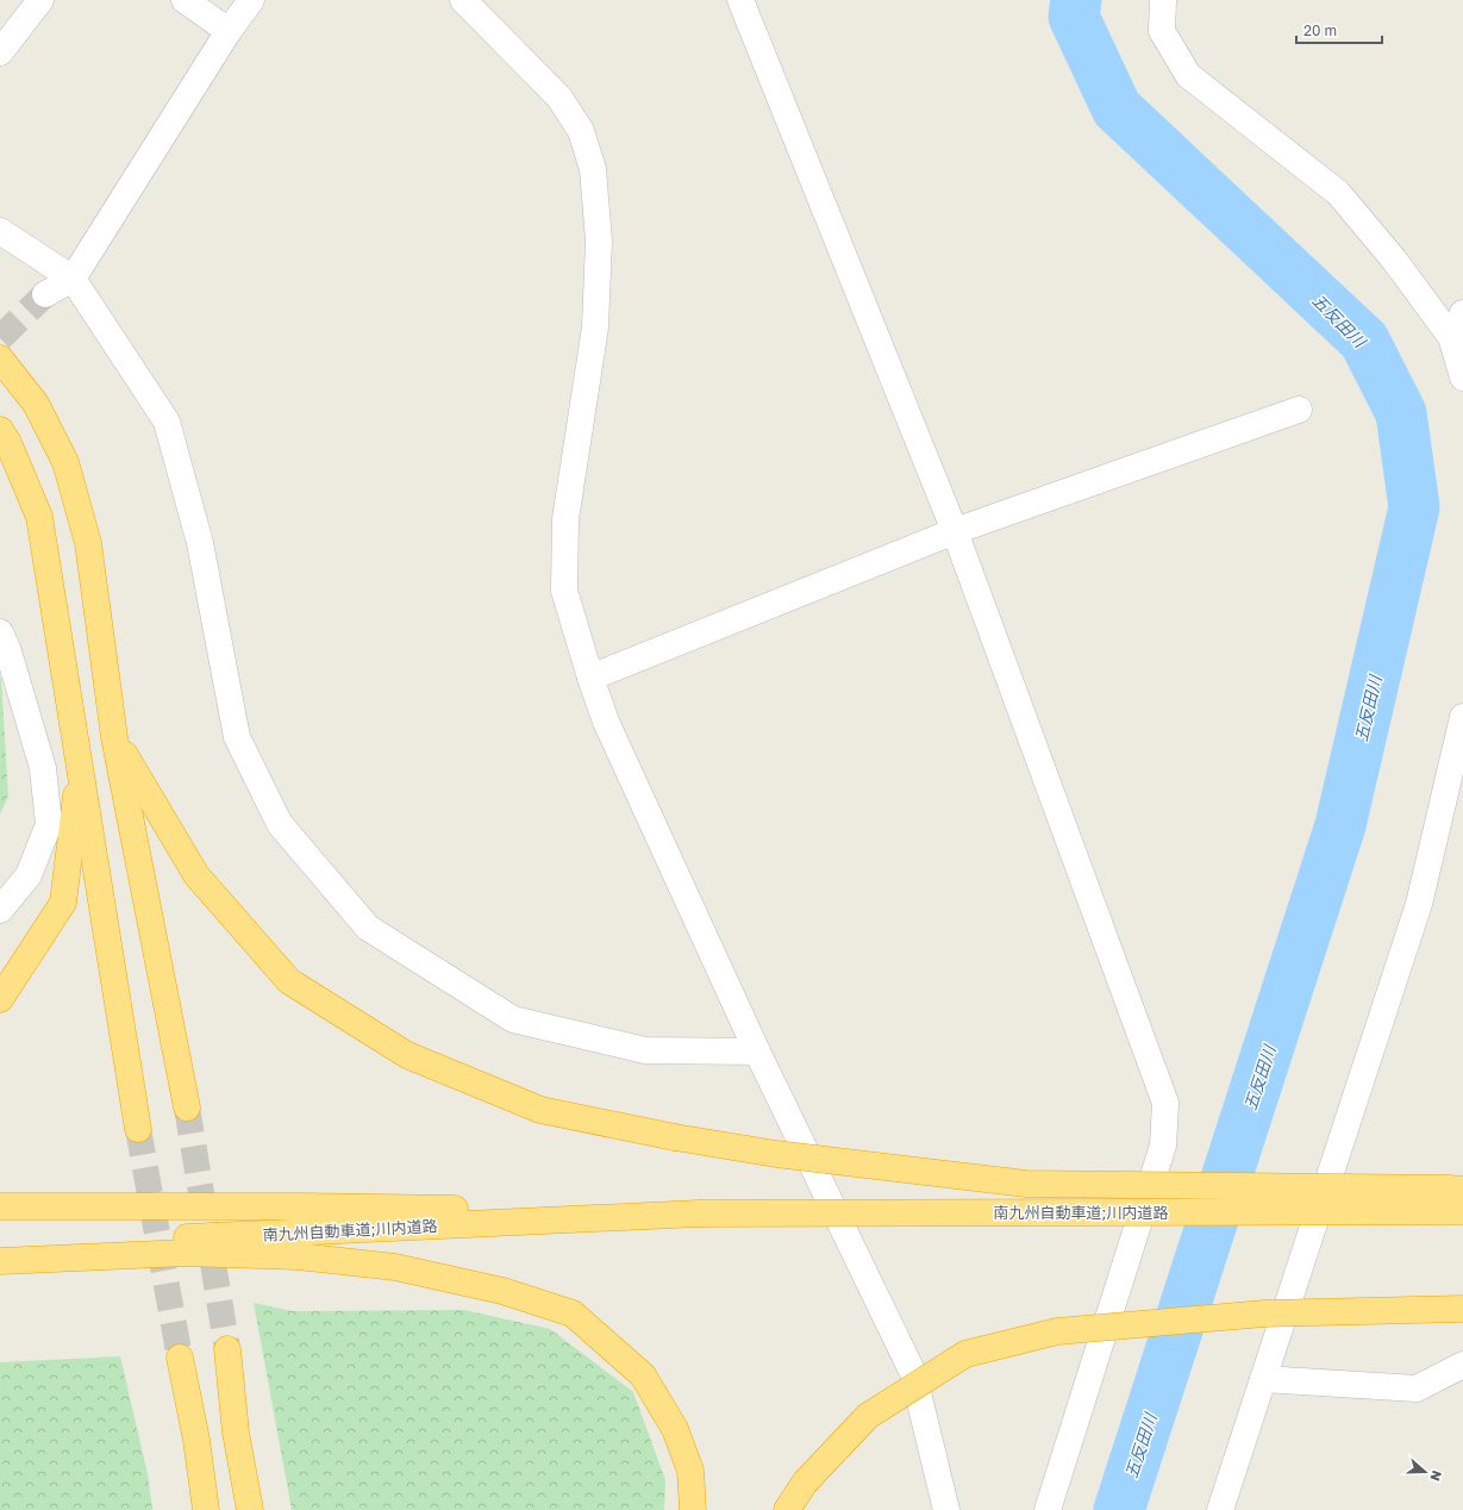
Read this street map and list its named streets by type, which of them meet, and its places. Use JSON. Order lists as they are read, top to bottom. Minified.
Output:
{"streets":{"highway":["南九州自動車道;川内道路"]},"water":["五反田川"],"scale_bar":"20 m","north":"right"}
